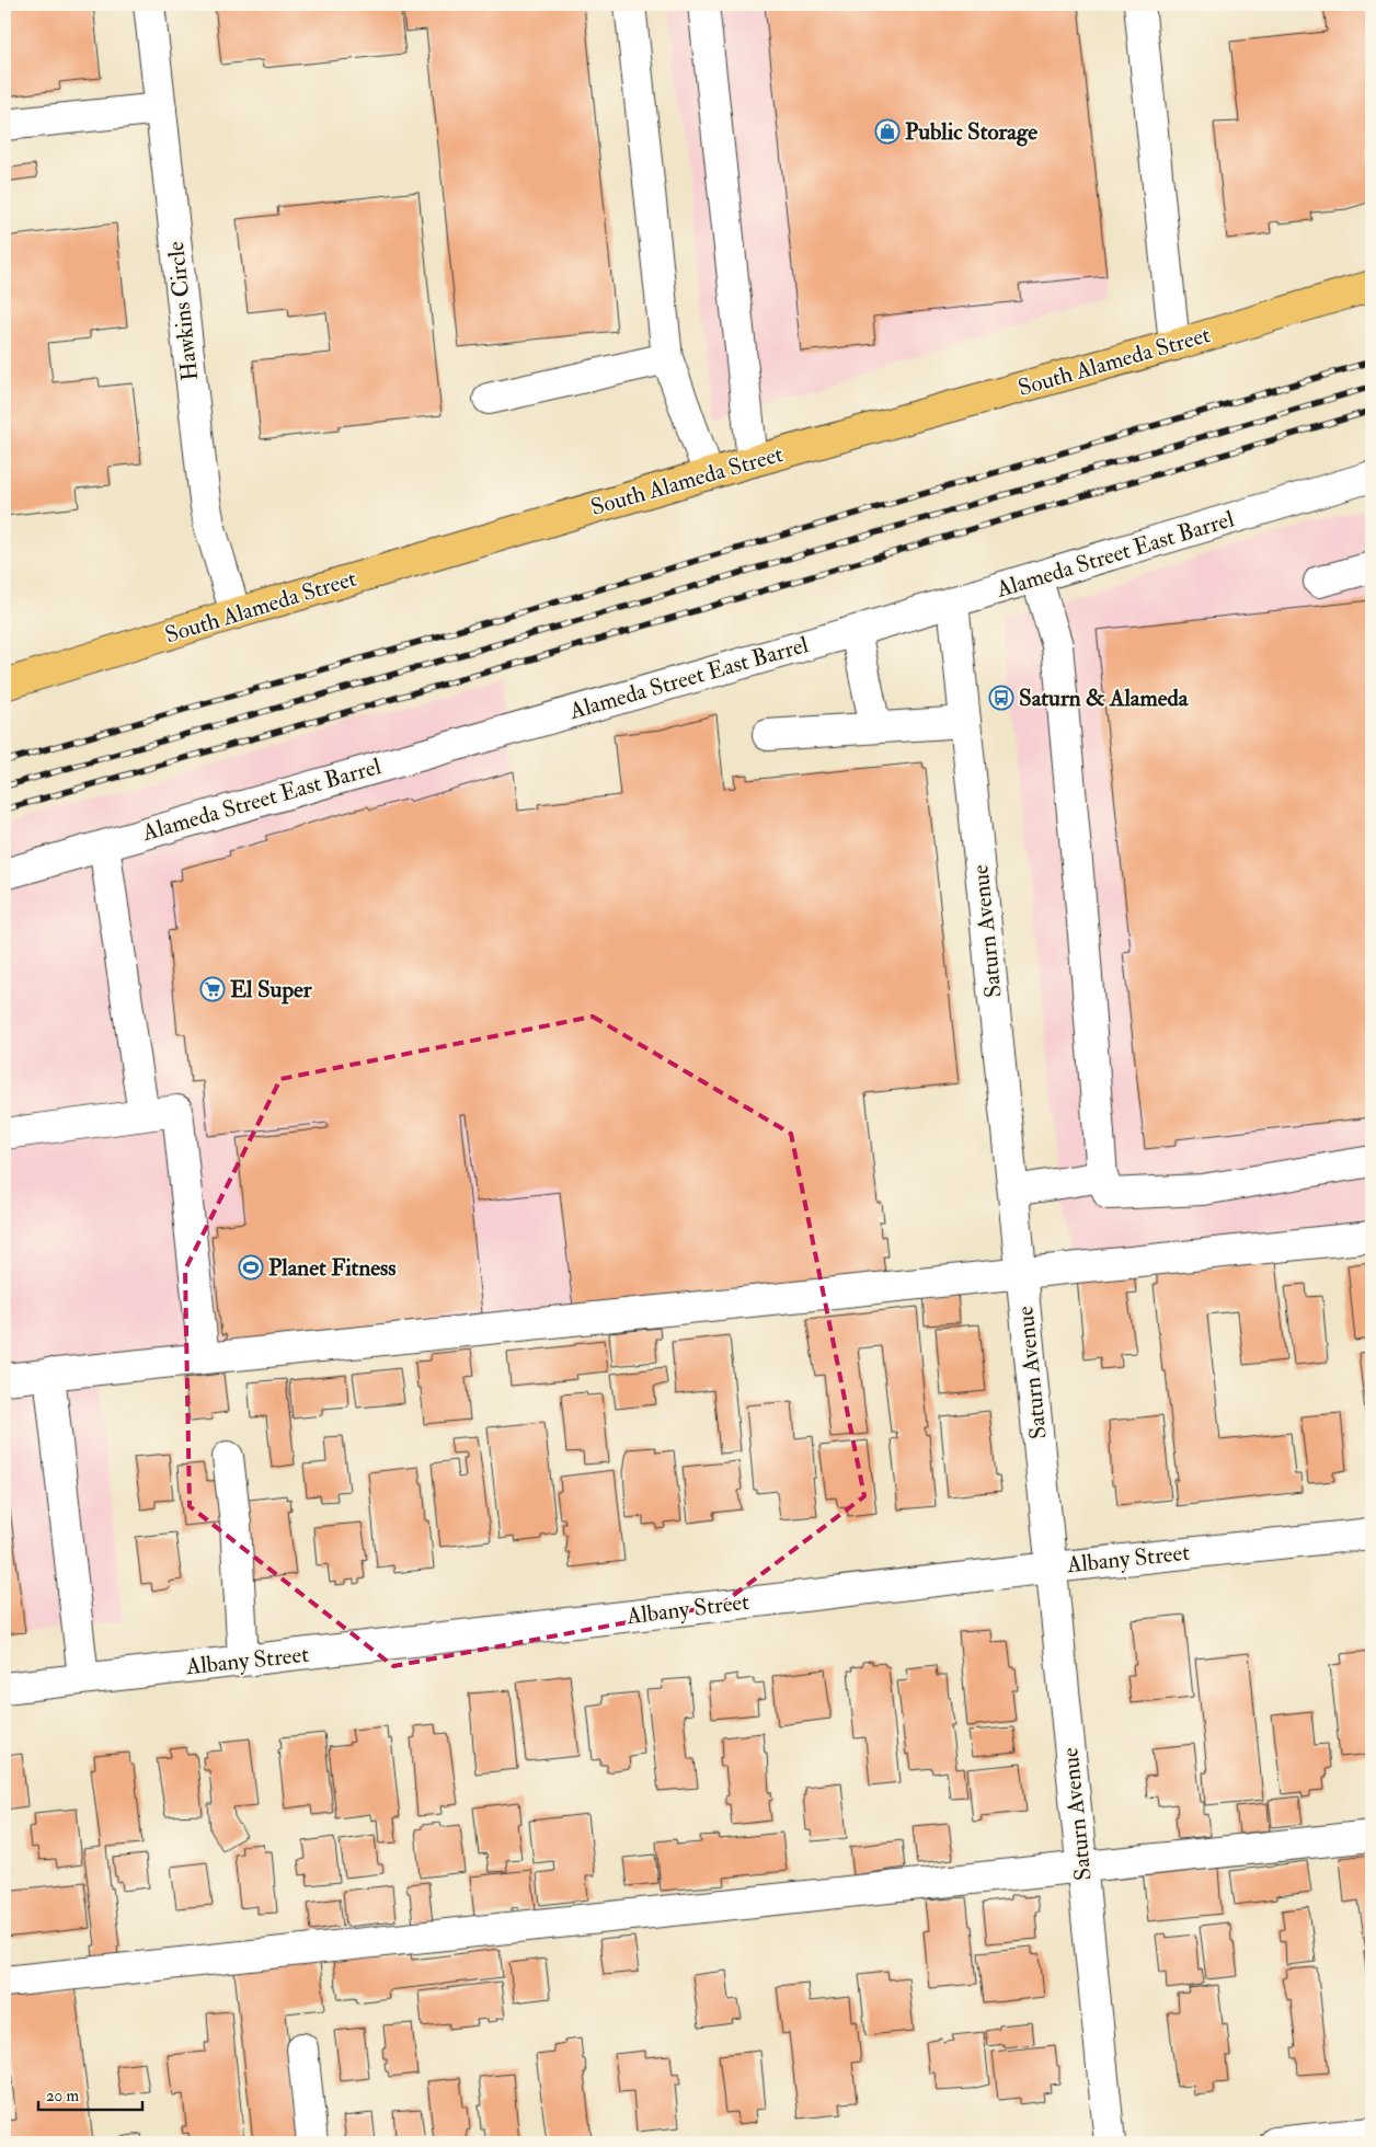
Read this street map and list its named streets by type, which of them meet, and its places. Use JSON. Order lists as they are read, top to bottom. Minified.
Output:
{"streets":{"main road":["South Alameda Street"],"street":["Hawkins Circle","Alameda Street East Barrel","Saturn Avenue","Albany Street"]},"crossings":[["Hawkins Circle","South Alameda Street"],["Alameda Street East Barrel","Saturn Avenue"],["Saturn Avenue","Albany Street"]],"places":{"shop":["Public Storage"],"bus stop":["Saturn & Alameda"],"supermarket":["El Super"],"sports":["Planet Fitness"]},"scale_bar":"20 m"}
